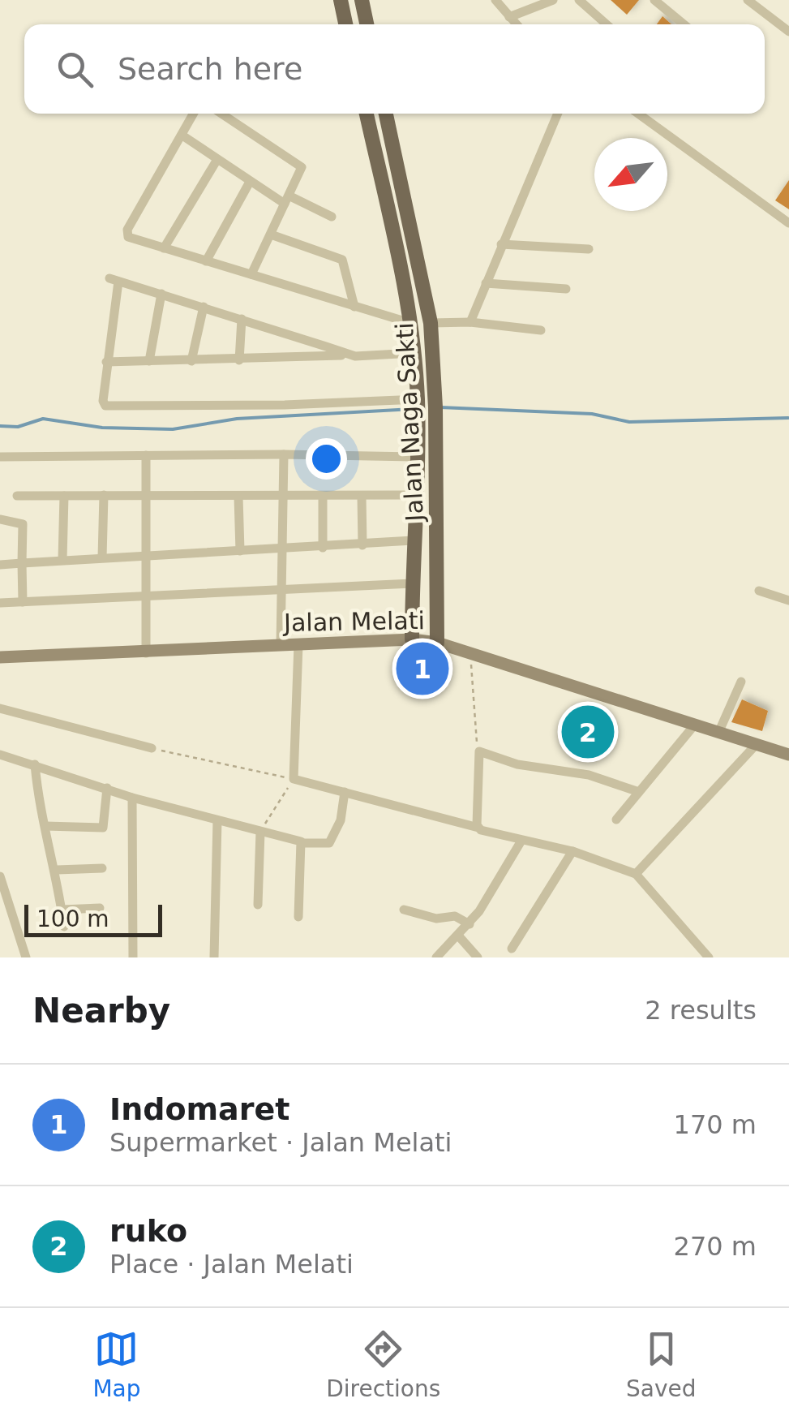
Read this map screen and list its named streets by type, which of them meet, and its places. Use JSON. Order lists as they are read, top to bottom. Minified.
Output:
{"streets":{"main road":["Jalan Naga Sakti","Jalan Melati"]},"crossings":[["Jalan Naga Sakti","Jalan Melati"]],"scale_bar":"100 m","north":"bottom left","page":{"search":"Search here","pins":["1","2"],"scale":"100 m","heading":["Nearby","2 results"],"list":[{"mark":"1","name":"Indomaret","note":"Supermarket · Jalan Melati","value":"170 m"},{"mark":"2","name":"ruko","note":"Place · Jalan Melati","value":"270 m"}],"nav":["Map","Directions","Saved"]}}
